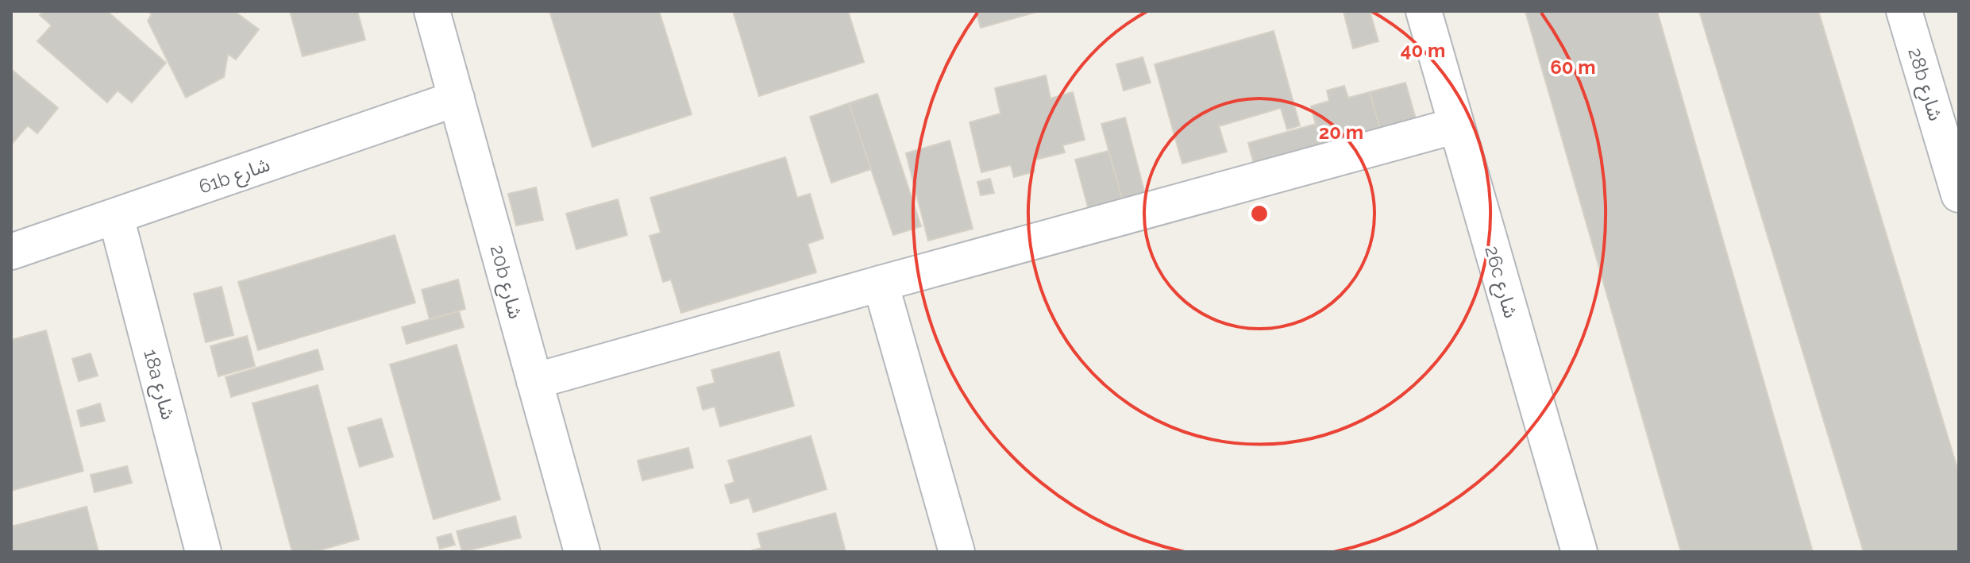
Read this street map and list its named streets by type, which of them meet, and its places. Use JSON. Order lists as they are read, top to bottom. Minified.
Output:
{"streets":{"street":["28b شارع","61b شارع","20b شارع","26c شارع","18a شارع"]},"crossings":[["61b شارع","20b شارع"],["61b شارع","18a شارع"]],"rings":["40 m","60 m","20 m"]}
